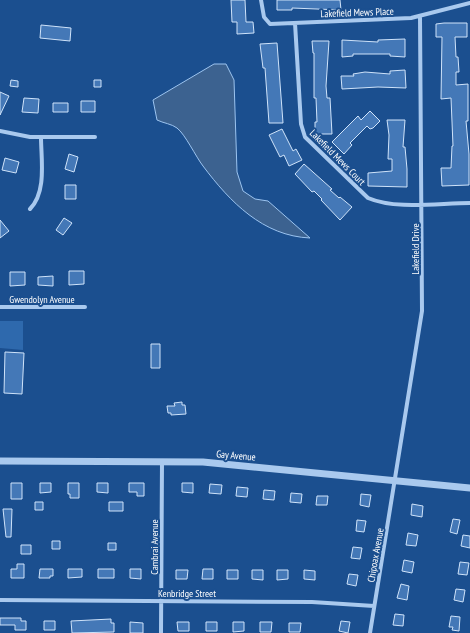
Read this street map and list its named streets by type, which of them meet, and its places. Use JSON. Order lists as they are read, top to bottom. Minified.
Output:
{"streets":{"street":["Lakefield Mews Place","Lakefield Mews Court","Lakefield Drive","Gwendolyn Avenue","Gay Avenue","Cambrai Avenue","Chipoax Avenue","Kenbridge Street"]},"crossings":[["Lakefield Mews Place","Lakefield Mews Court"],["Lakefield Mews Place","Lakefield Drive"],["Lakefield Mews Court","Lakefield Drive"],["Lakefield Drive","Gay Avenue"],["Lakefield Drive","Chipoax Avenue"],["Gay Avenue","Cambrai Avenue"],["Gay Avenue","Chipoax Avenue"],["Cambrai Avenue","Kenbridge Street"],["Chipoax Avenue","Kenbridge Street"]]}
